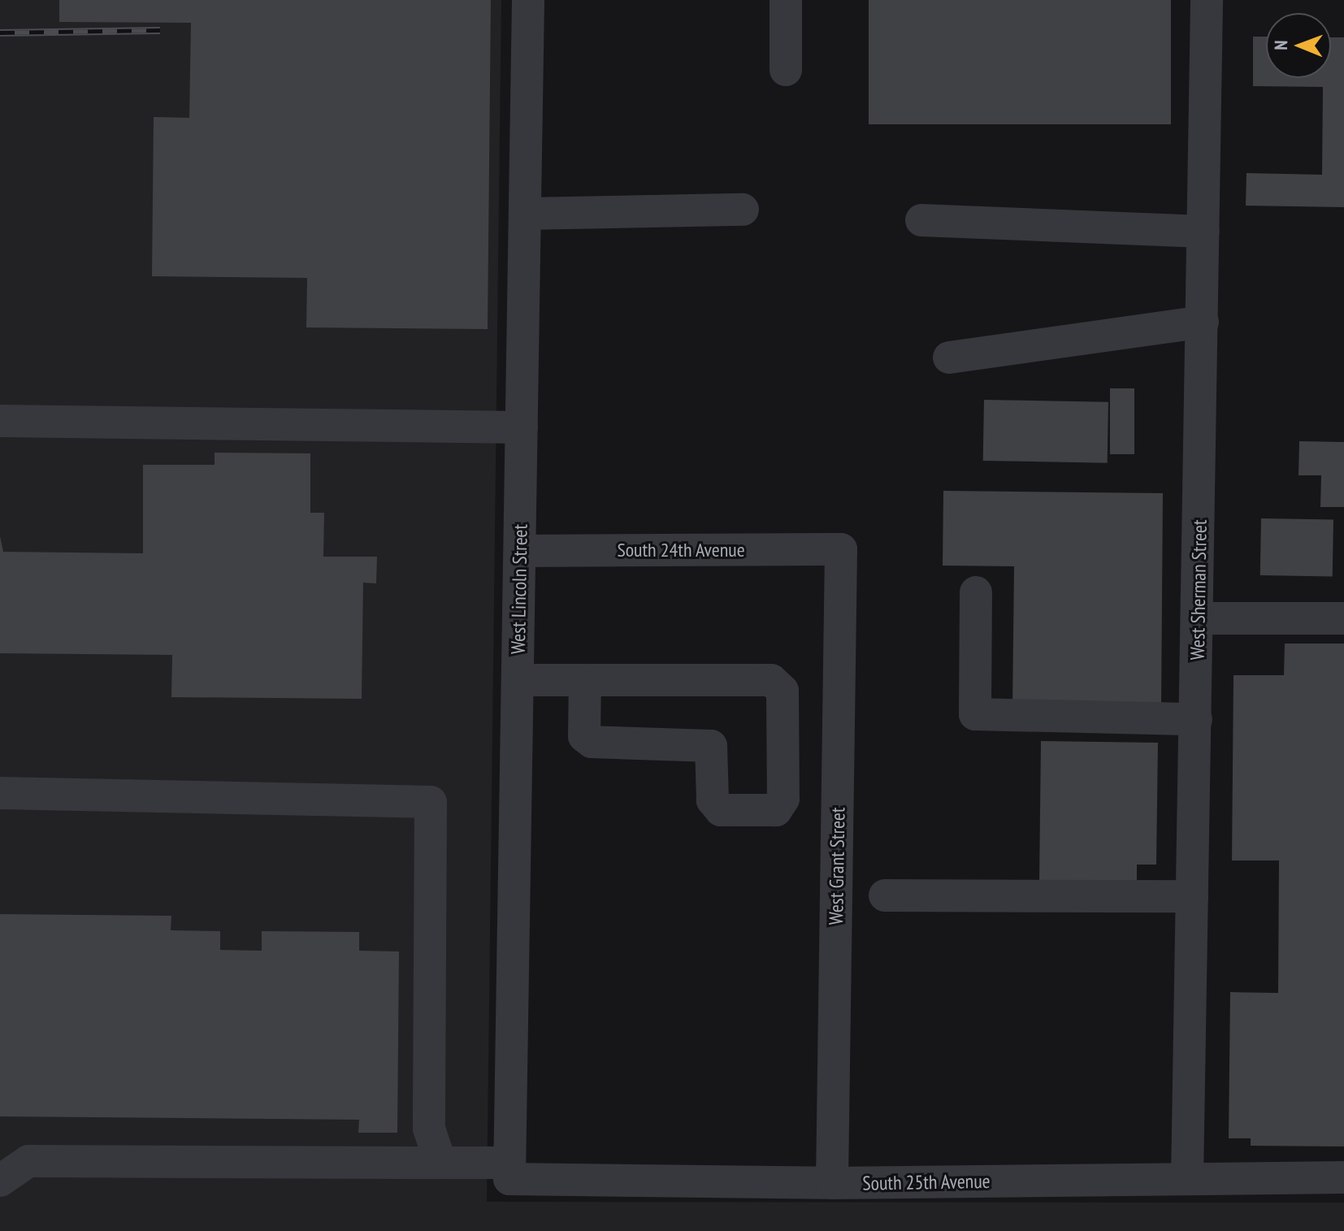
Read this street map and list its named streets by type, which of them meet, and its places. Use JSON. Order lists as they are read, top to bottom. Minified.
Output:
{"streets":{"street":["South 24th Avenue","West Lincoln Street","West Sherman Street","West Grant Street","South 25th Avenue"]},"crossings":[["South 24th Avenue","West Lincoln Street"],["South 24th Avenue","West Grant Street"],["West Lincoln Street","South 25th Avenue"],["West Sherman Street","South 25th Avenue"],["West Grant Street","South 25th Avenue"]],"north":"left"}
